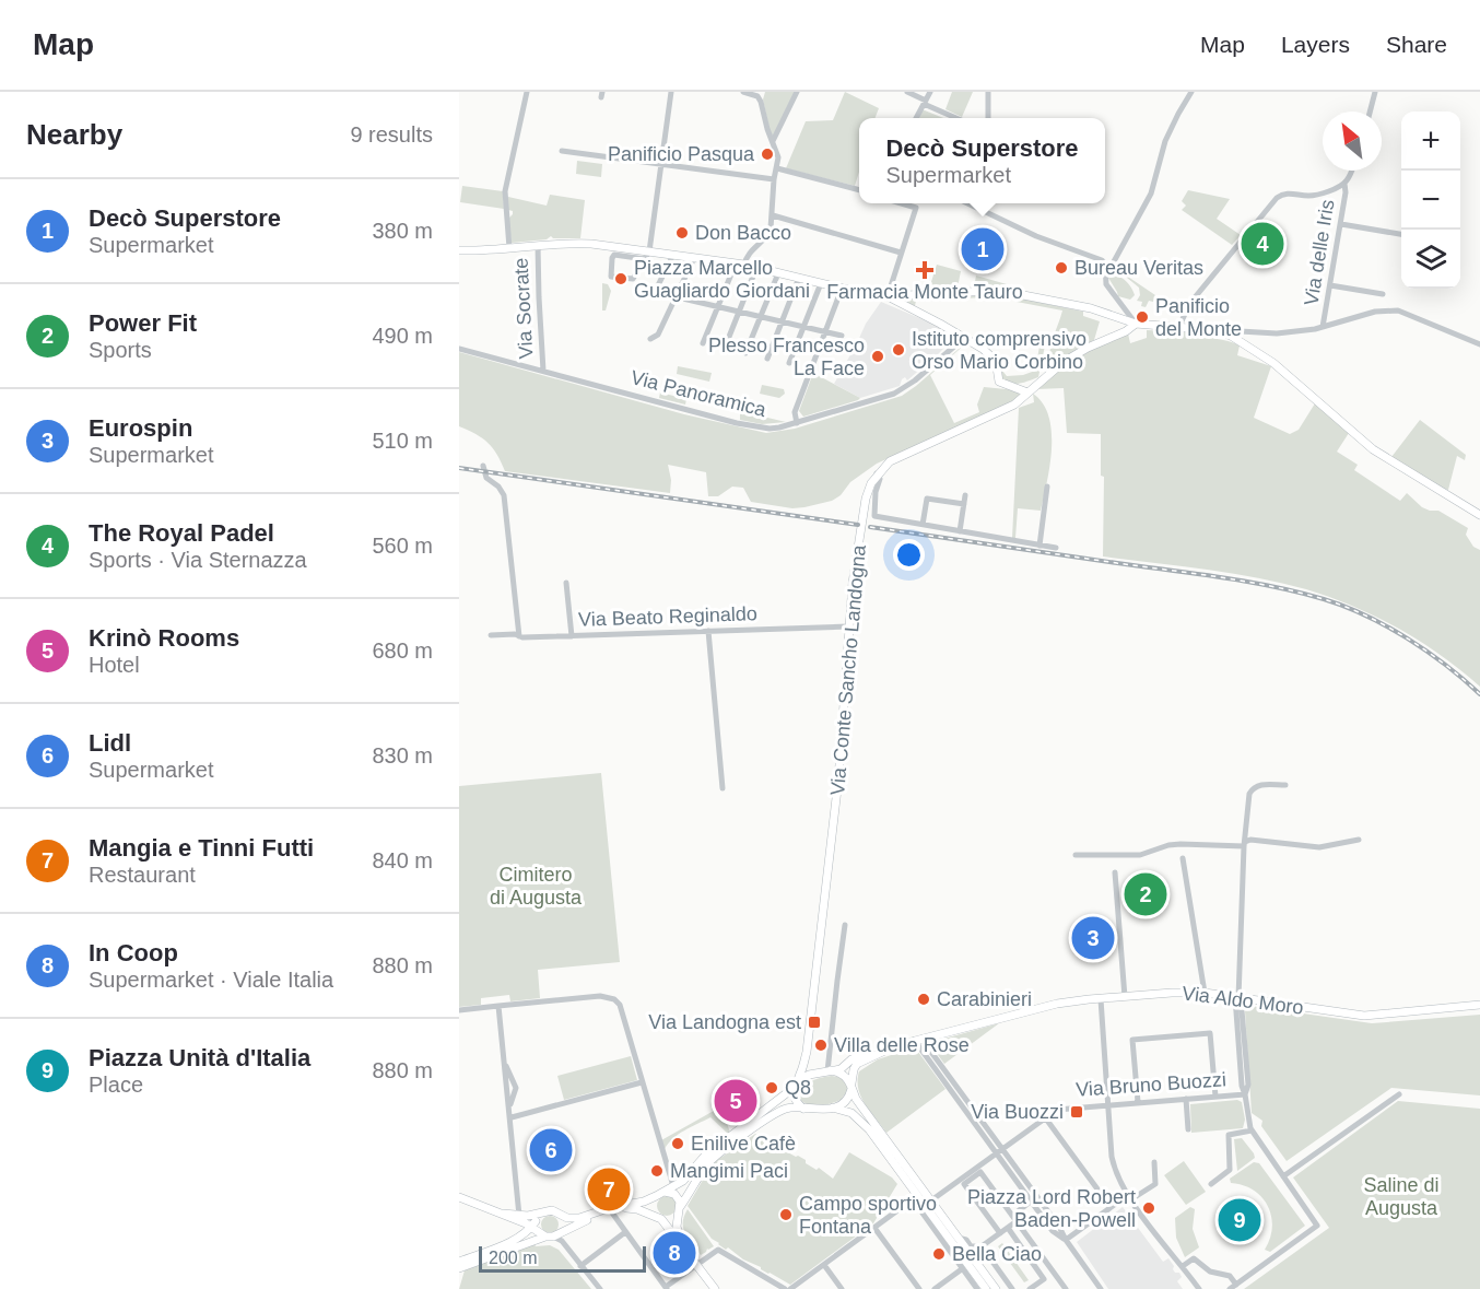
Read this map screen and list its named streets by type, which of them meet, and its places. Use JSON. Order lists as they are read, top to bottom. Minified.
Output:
{"streets":{"main road":["Via Conte Sancho Landogna","Via Aldo Moro"],"street":["Via delle Iris","Via Socrate","Via Panoramica","Via Beato Reginaldo","Via Bruno Buozzi"]},"crossings":[["Via Socrate","Via Panoramica"],["Via Beato Reginaldo","Via Conte Sancho Landogna"]],"parks":["Cimitero di Augusta","Saline di Augusta"],"places":{"other":["Panificio Pasqua","Don Bacco","Bureau Veritas","Piazza Marcello Guagliardo Giordani","Panificio del Monte","Istituto comprensivo Orso Mario Corbino","Plesso Francesco La Face","Carabinieri","Villa delle Rose","Q8","Enilive Cafè","Mangimi Paci","Piazza Lord Robert Baden-Powell","Campo sportivo Fontana","Bella Ciao"],"health":["Farmacia Monte Tauro"],"transit":["Via Landogna est","Via Buozzi"]},"scale_bar":"200 m","north":"top left","page":{"header":"Map","nav":["Map","Layers","Share"],"heading":["Nearby","9 results"],"map_buttons":["+","−"],"popup":["Decò Superstore","Supermarket"],"list":[{"mark":"1","name":"Decò Superstore","note":"Supermarket","value":"380 m"},{"mark":"2","name":"Power Fit","note":"Sports","value":"490 m"},{"mark":"3","name":"Eurospin","note":"Supermarket","value":"510 m"},{"mark":"4","name":"The Royal Padel","note":"Sports · Via Sternazza","value":"560 m"},{"mark":"5","name":"Krinò Rooms","note":"Hotel","value":"680 m"},{"mark":"6","name":"Lidl","note":"Supermarket","value":"830 m"},{"mark":"7","name":"Mangia e Tinni Futti","note":"Restaurant","value":"840 m"},{"mark":"8","name":"In Coop","note":"Supermarket · Viale Italia","value":"880 m"},{"mark":"9","name":"Piazza Unità d'Italia","note":"Place","value":"880 m"}],"pins":["4","1","2","3","5","6","7","9","8"],"scale":"200 m"}}
